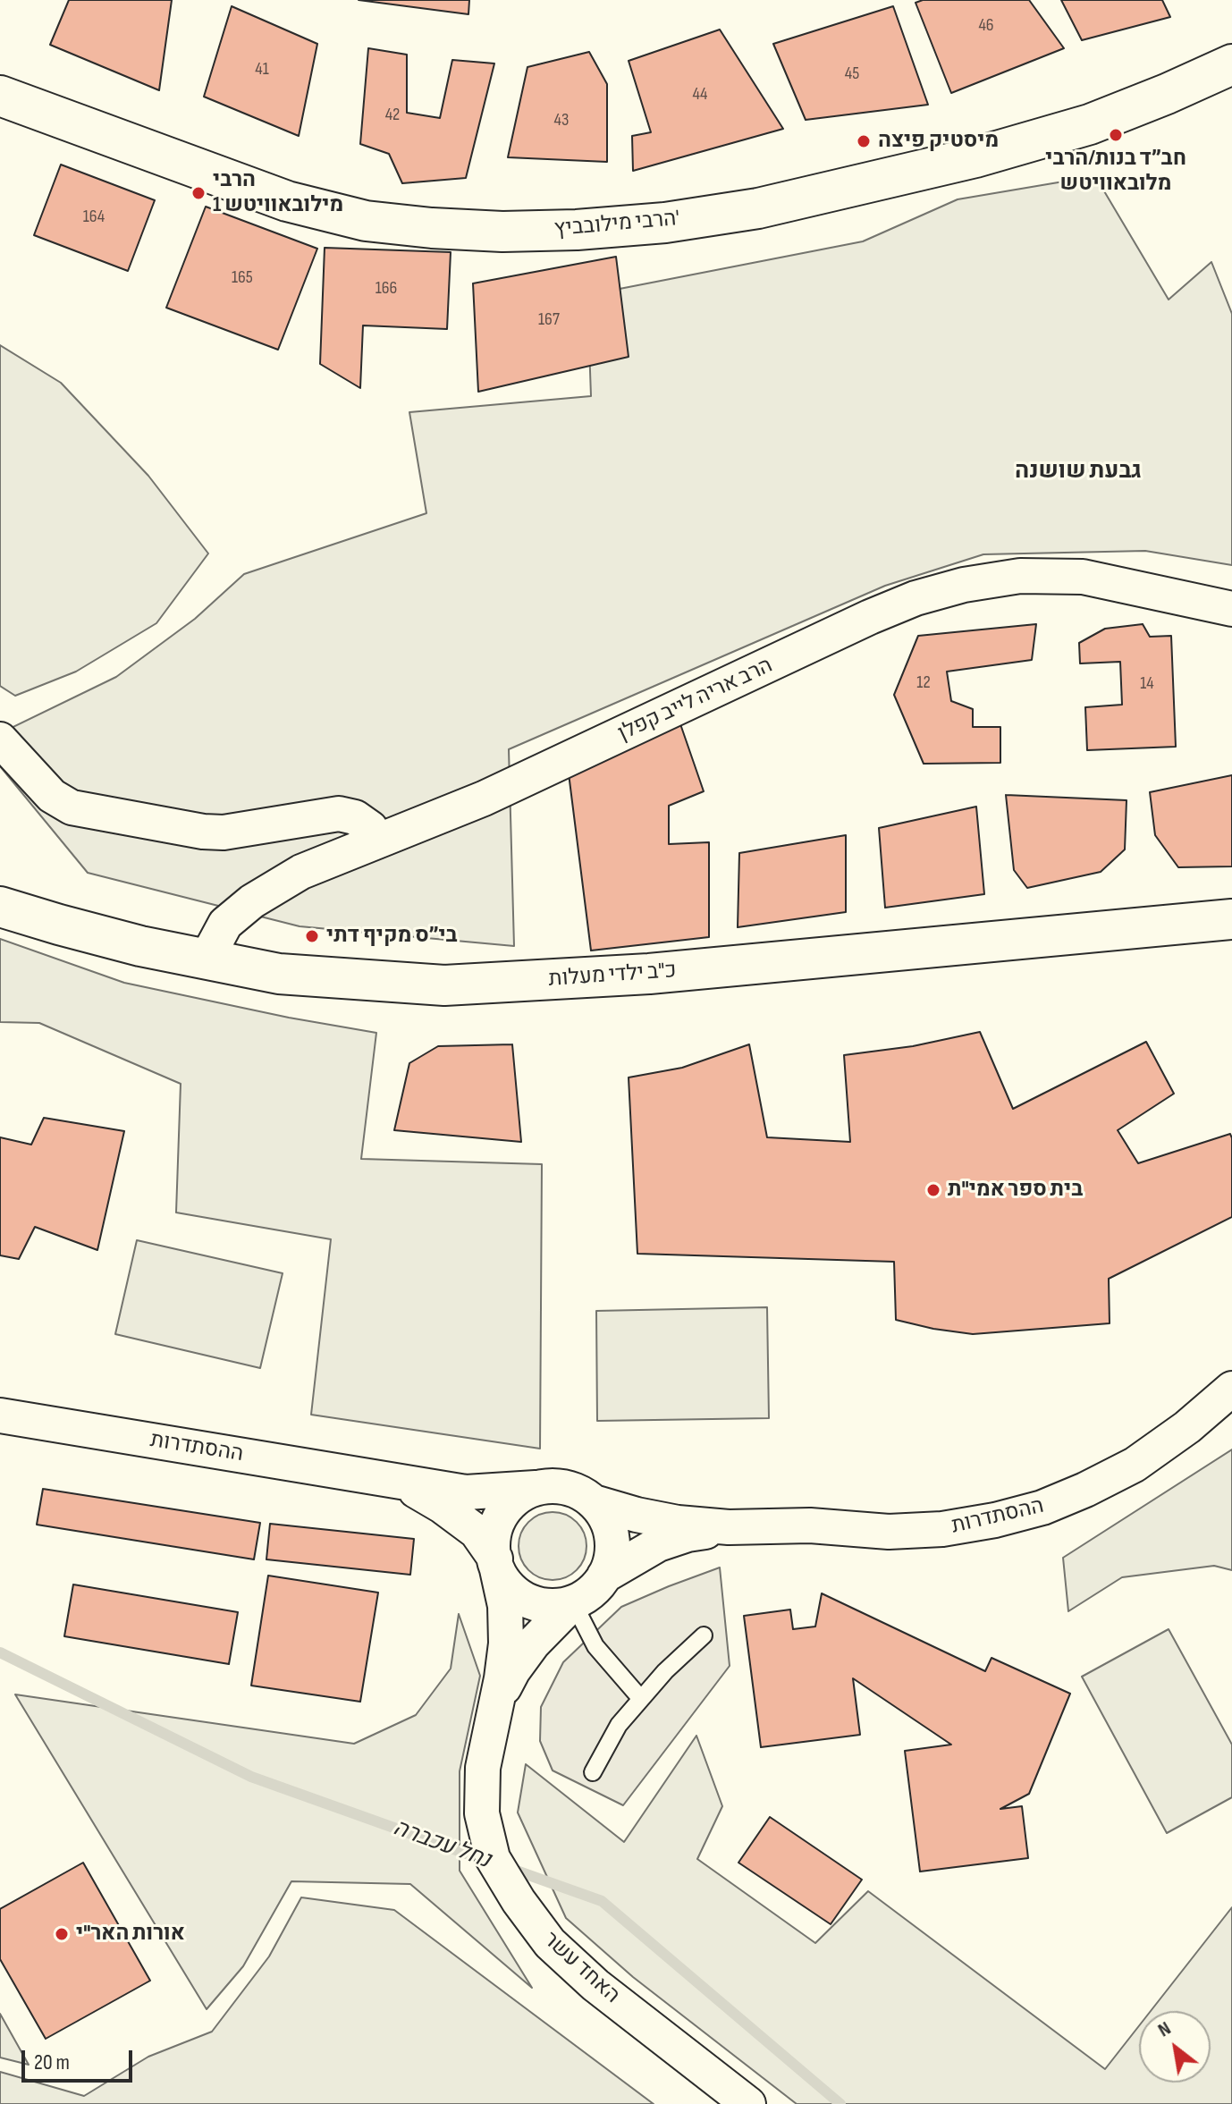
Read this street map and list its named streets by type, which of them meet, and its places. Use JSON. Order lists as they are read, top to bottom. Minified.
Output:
{"streets":{"street":["הרבי מילובביץ'","הרב אריה לייב קפלן","כ\"ב ילדי מעלות","ההסתדרות","האחד עשר"]},"crossings":[["הרב אריה לייב קפלן","כ\"ב ילדי מעלות"],["ההסתדרות","האחד עשר"]],"districts":["גבעת שושנה"],"water":["נחל עכברה"],"places":["חב״ד בנות/הרבי מלובאוויטש","מיסטיק פיצה","הרבי מילובאוויטש 1","בי״ס מקיף דתי","בית ספר אמי\"ת","אורות האר\"י"],"house_numbers":["46","41","45","44","42","43","164","165","166","167","12","14"],"scale_bar":"20 m","north":"top left"}
